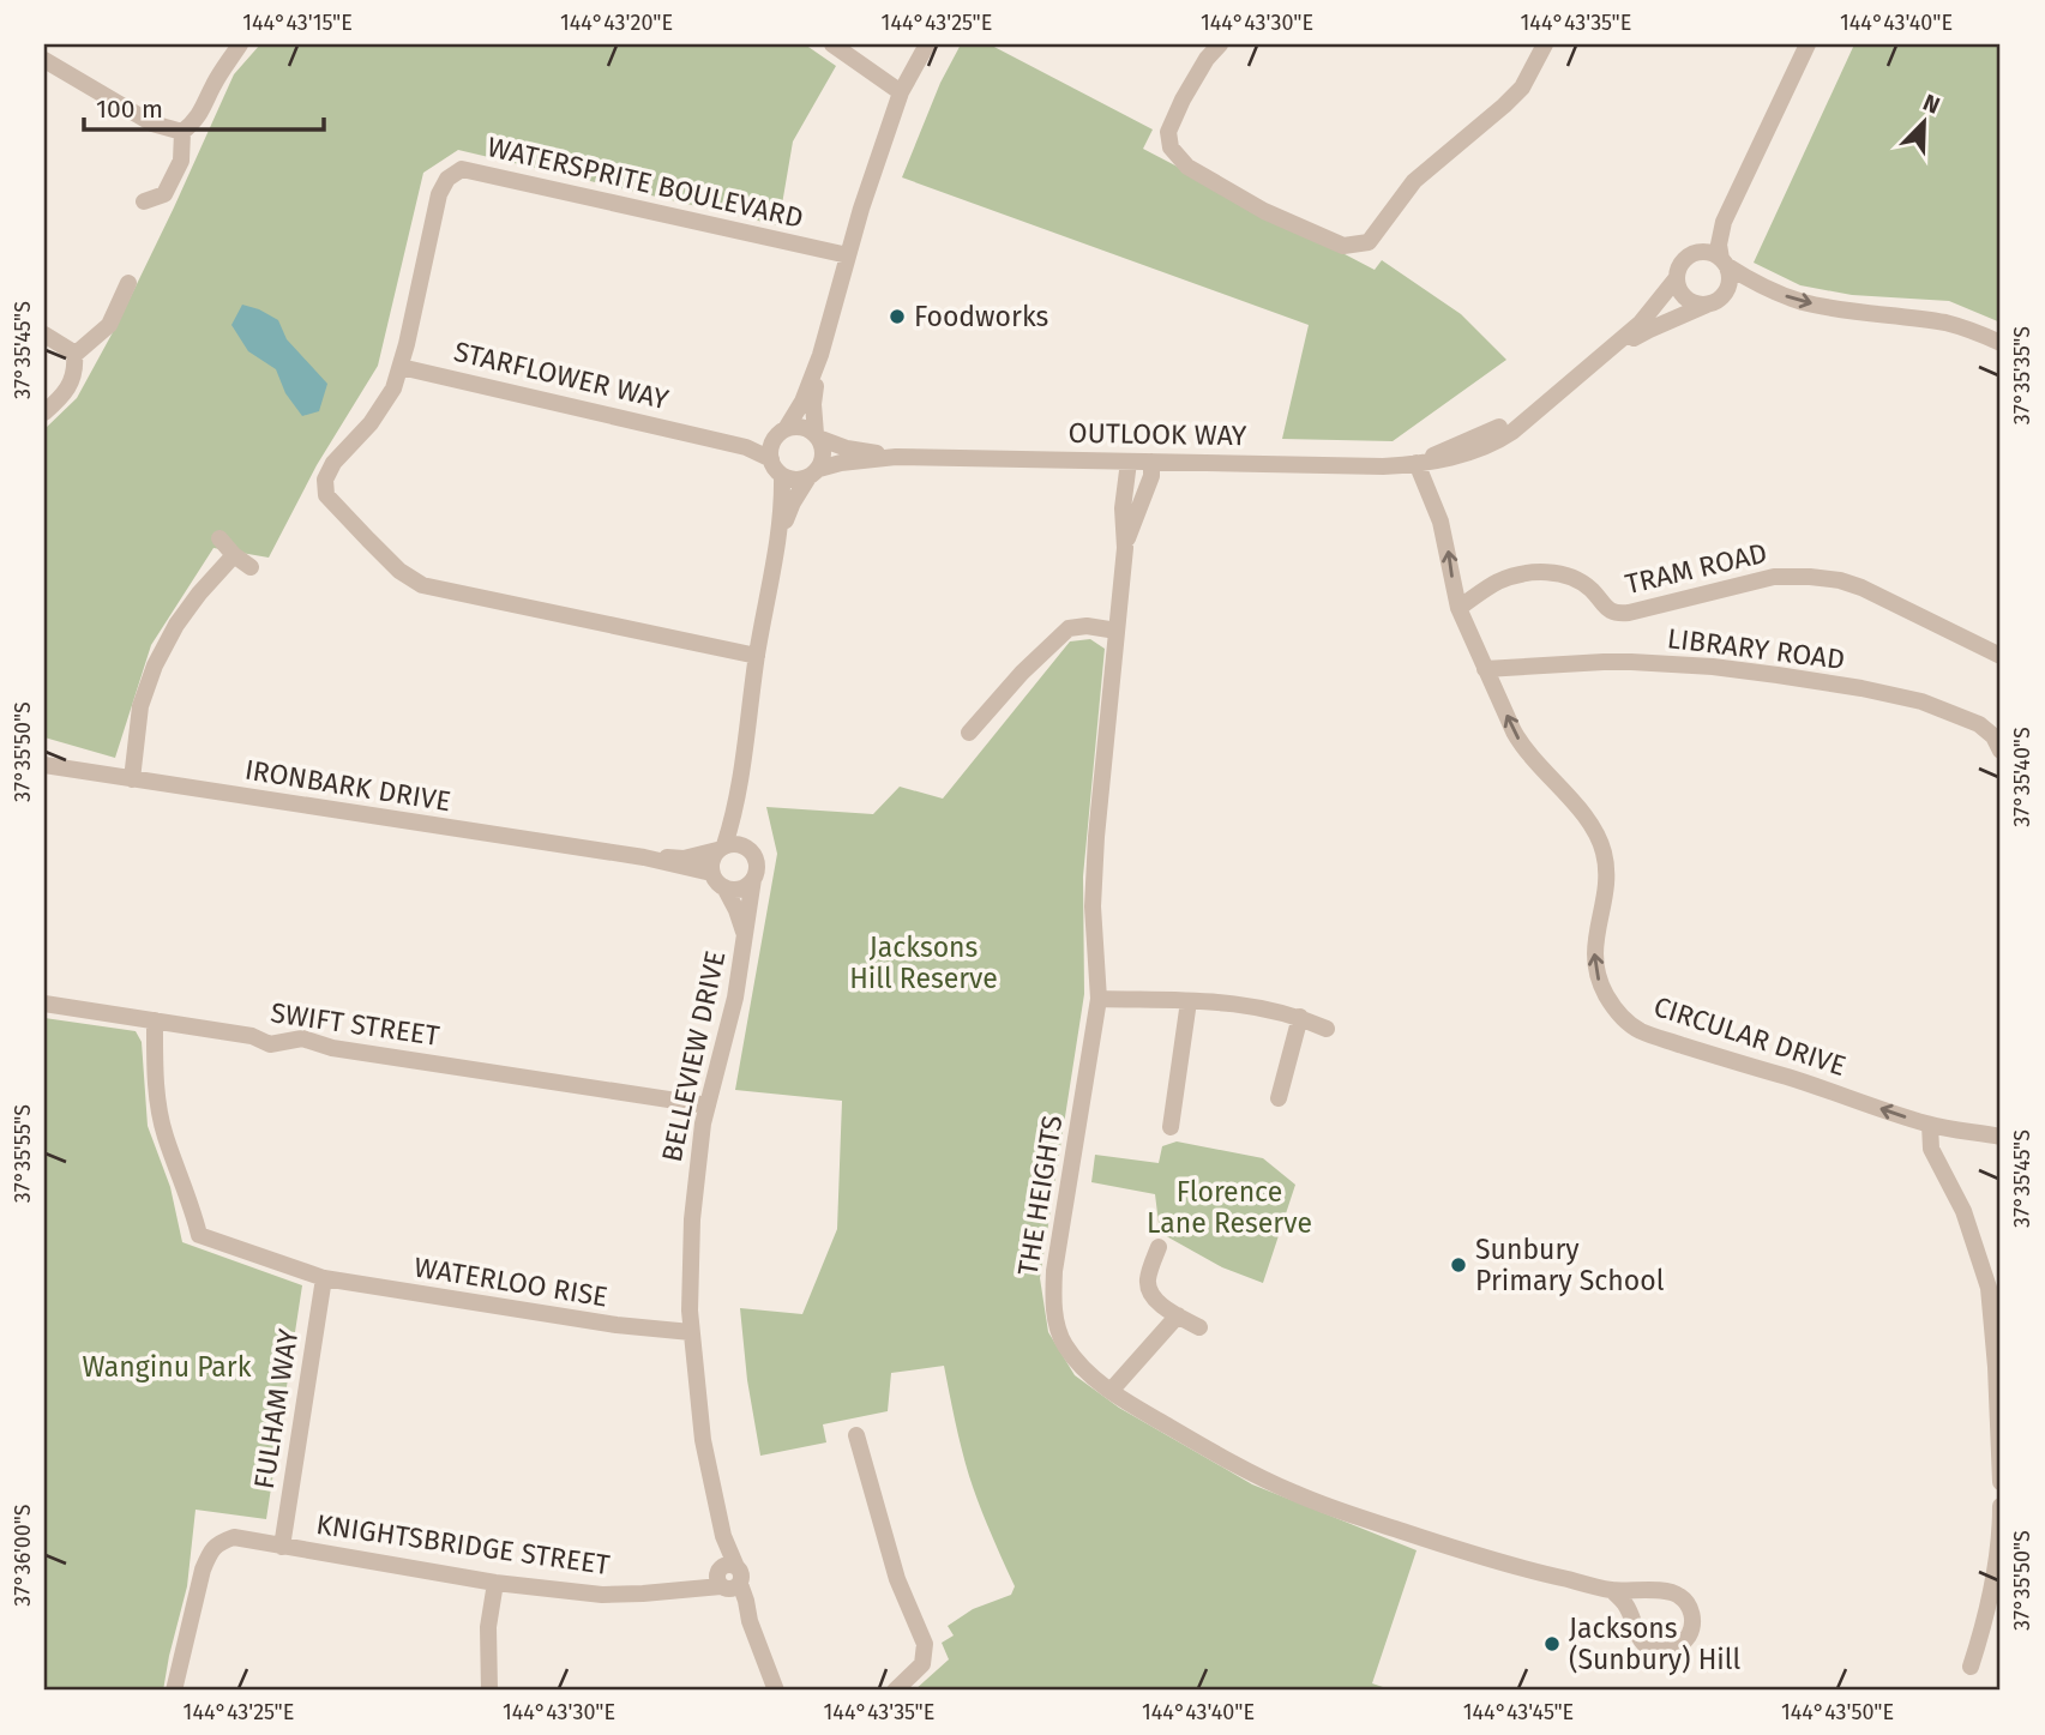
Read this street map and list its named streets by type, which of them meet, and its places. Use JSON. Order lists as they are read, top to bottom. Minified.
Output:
{"streets":{"street":["WATERSPRITE BOULEVARD","STARFLOWER WAY","OUTLOOK WAY","TRAM ROAD","LIBRARY ROAD","IRONBARK DRIVE","SWIFT STREET","CIRCULAR DRIVE","BELLEVIEW DRIVE","THE HEIGHTS","WATERLOO RISE","FULHAM WAY","KNIGHTSBRIDGE STREET"]},"crossings":[["WATERSPRITE BOULEVARD","STARFLOWER WAY"],["STARFLOWER WAY","OUTLOOK WAY"],["OUTLOOK WAY","CIRCULAR DRIVE"],["OUTLOOK WAY","THE HEIGHTS"],["TRAM ROAD","CIRCULAR DRIVE"],["LIBRARY ROAD","CIRCULAR DRIVE"],["IRONBARK DRIVE","BELLEVIEW DRIVE"],["SWIFT STREET","BELLEVIEW DRIVE"],["SWIFT STREET","WATERLOO RISE"],["BELLEVIEW DRIVE","WATERLOO RISE"],["BELLEVIEW DRIVE","KNIGHTSBRIDGE STREET"],["WATERLOO RISE","FULHAM WAY"],["FULHAM WAY","KNIGHTSBRIDGE STREET"]],"one_way":["CIRCULAR DRIVE"],"parks":["Jacksons Hill Reserve","Florence Lane Reserve","Wanginu Park"],"places":["Foodworks","Sunbury Primary School","Jacksons (Sunbury) Hill"],"scale_bar":"100 m","north":"top right","coordinates":["144°43'15\"E","144°43'20\"E","144°43'25\"E","144°43'30\"E","144°43'35\"E","144°43'40\"E","37°35'45\"S","37°35'35\"S","37°35'50\"S","37°35'40\"S","37°35'55\"S","37°36'00\"S","144°43'45\"E","144°43'50\"E"]}
